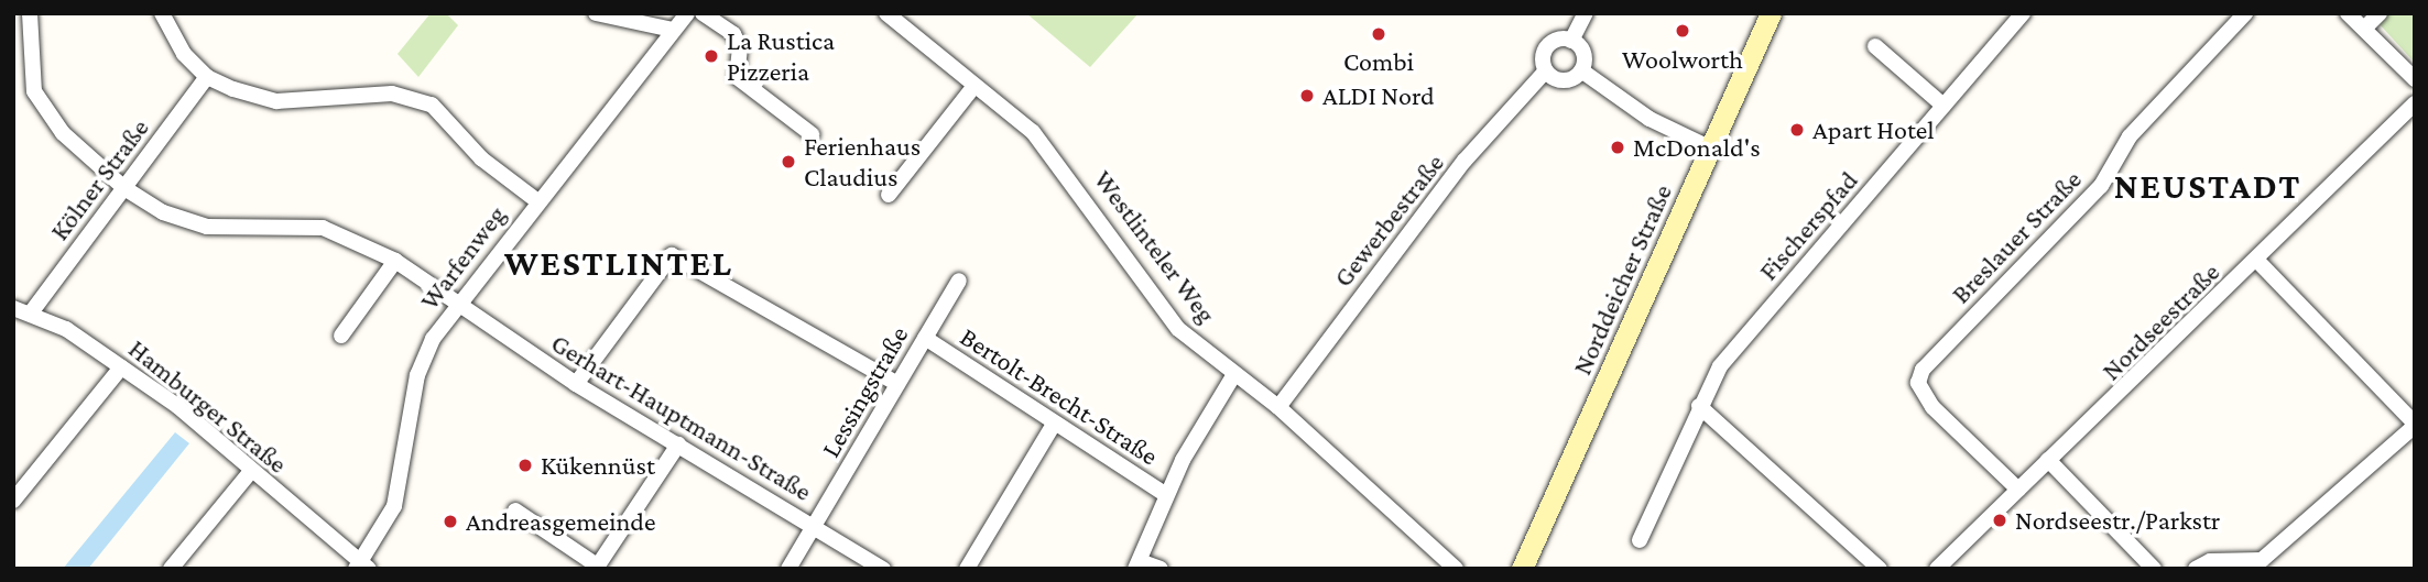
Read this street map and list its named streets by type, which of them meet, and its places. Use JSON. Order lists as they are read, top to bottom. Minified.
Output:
{"streets":{"main road":["Norddeicher Straße"],"street":["Kölner Straße","Gewerbestraße","Fischerspfad","Breslauer Straße","Westlinteler Weg","Warfenweg","Nordseestraße","Lessingstraße","Bertolt-Brecht-Straße","Hamburger Straße","Gerhart-Hauptmann-Straße"]},"crossings":[["Kölner Straße","Hamburger Straße"],["Kölner Straße","Gerhart-Hauptmann-Straße"],["Gewerbestraße","Westlinteler Weg"],["Breslauer Straße","Nordseestraße"],["Warfenweg","Hamburger Straße"],["Warfenweg","Gerhart-Hauptmann-Straße"],["Lessingstraße","Bertolt-Brecht-Straße"],["Lessingstraße","Gerhart-Hauptmann-Straße"]],"districts":["NEUSTADT","WESTLINTEL"],"places":["Woolworth","Combi","La Rustica Pizzeria","ALDI Nord","Apart Hotel","McDonald's","Ferienhaus Claudius","Kükennüst","Nordseestr./Parkstr","Andreasgemeinde"]}
